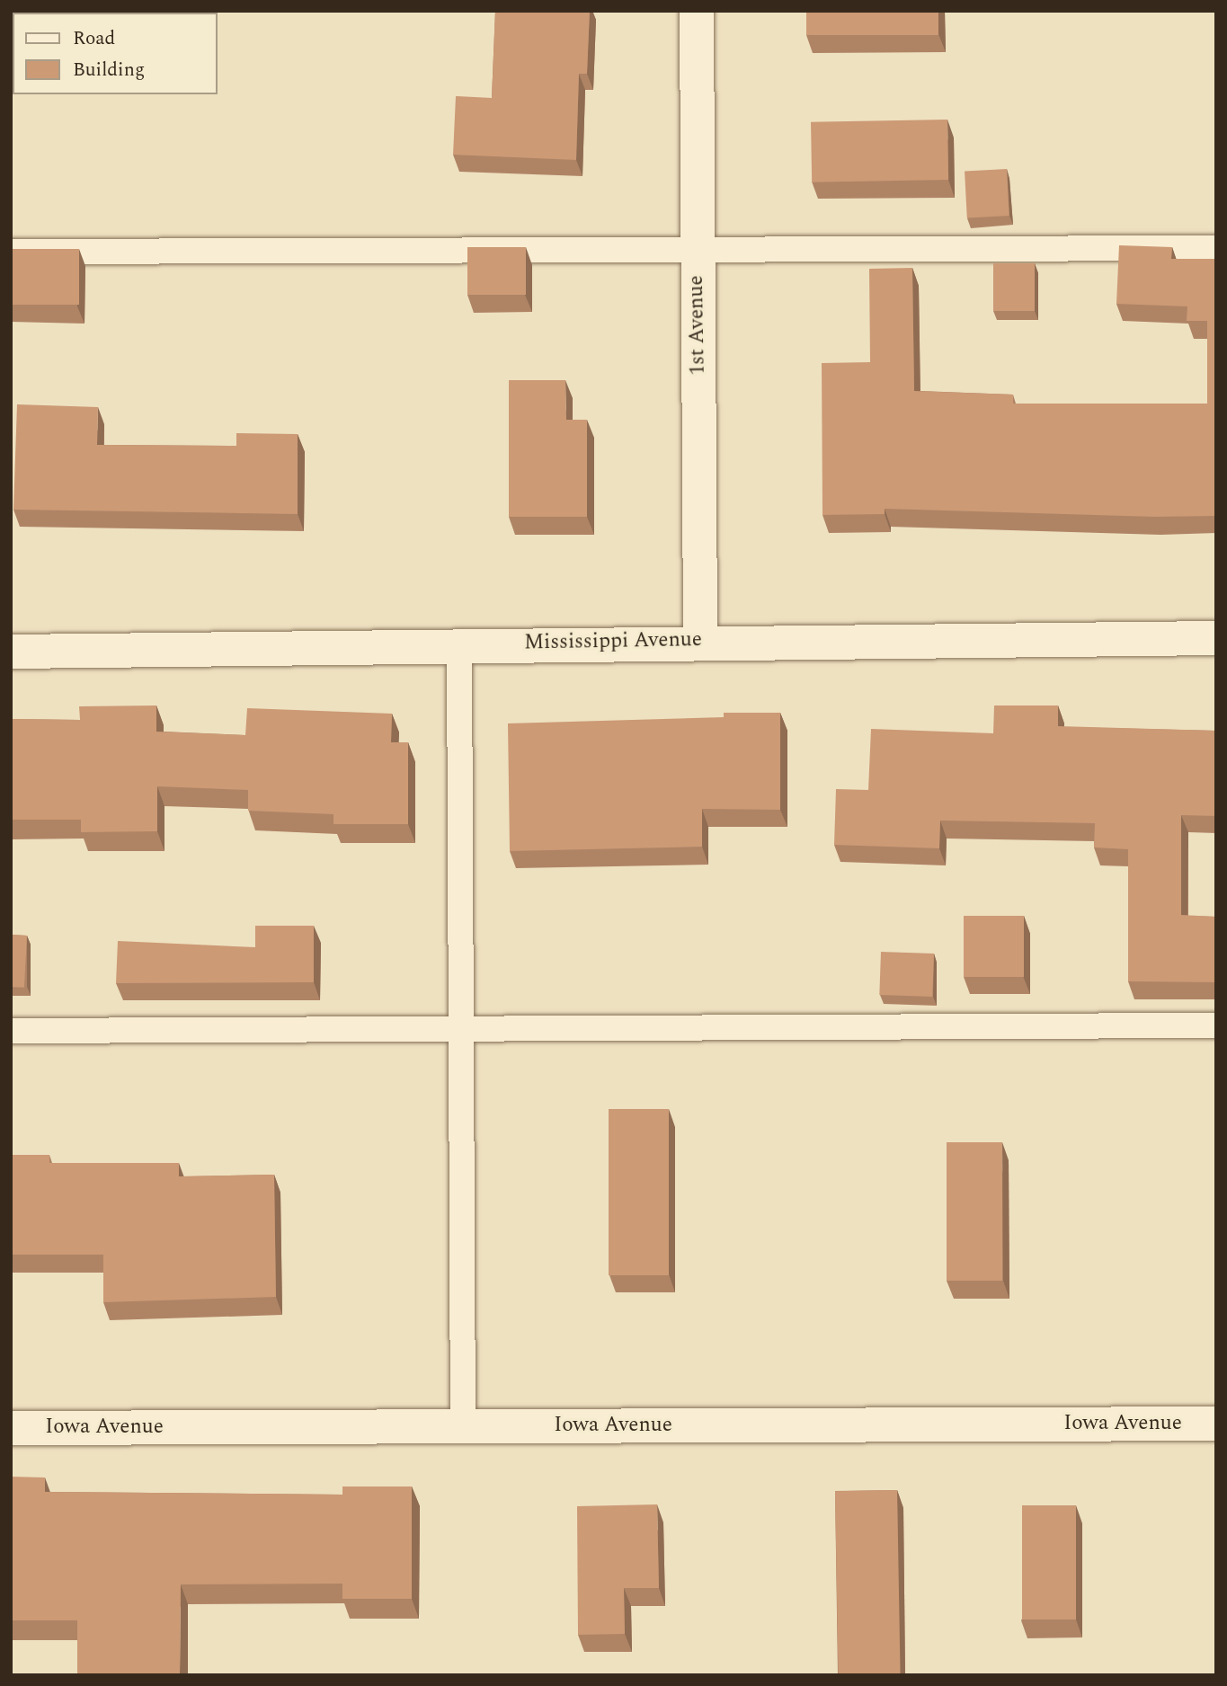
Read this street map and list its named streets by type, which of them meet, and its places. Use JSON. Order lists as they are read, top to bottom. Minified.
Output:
{"streets":{"street":["1st Avenue","Mississippi Avenue","Iowa Avenue"]},"crossings":[["1st Avenue","Mississippi Avenue"]],"legend":["Road","Building"]}
